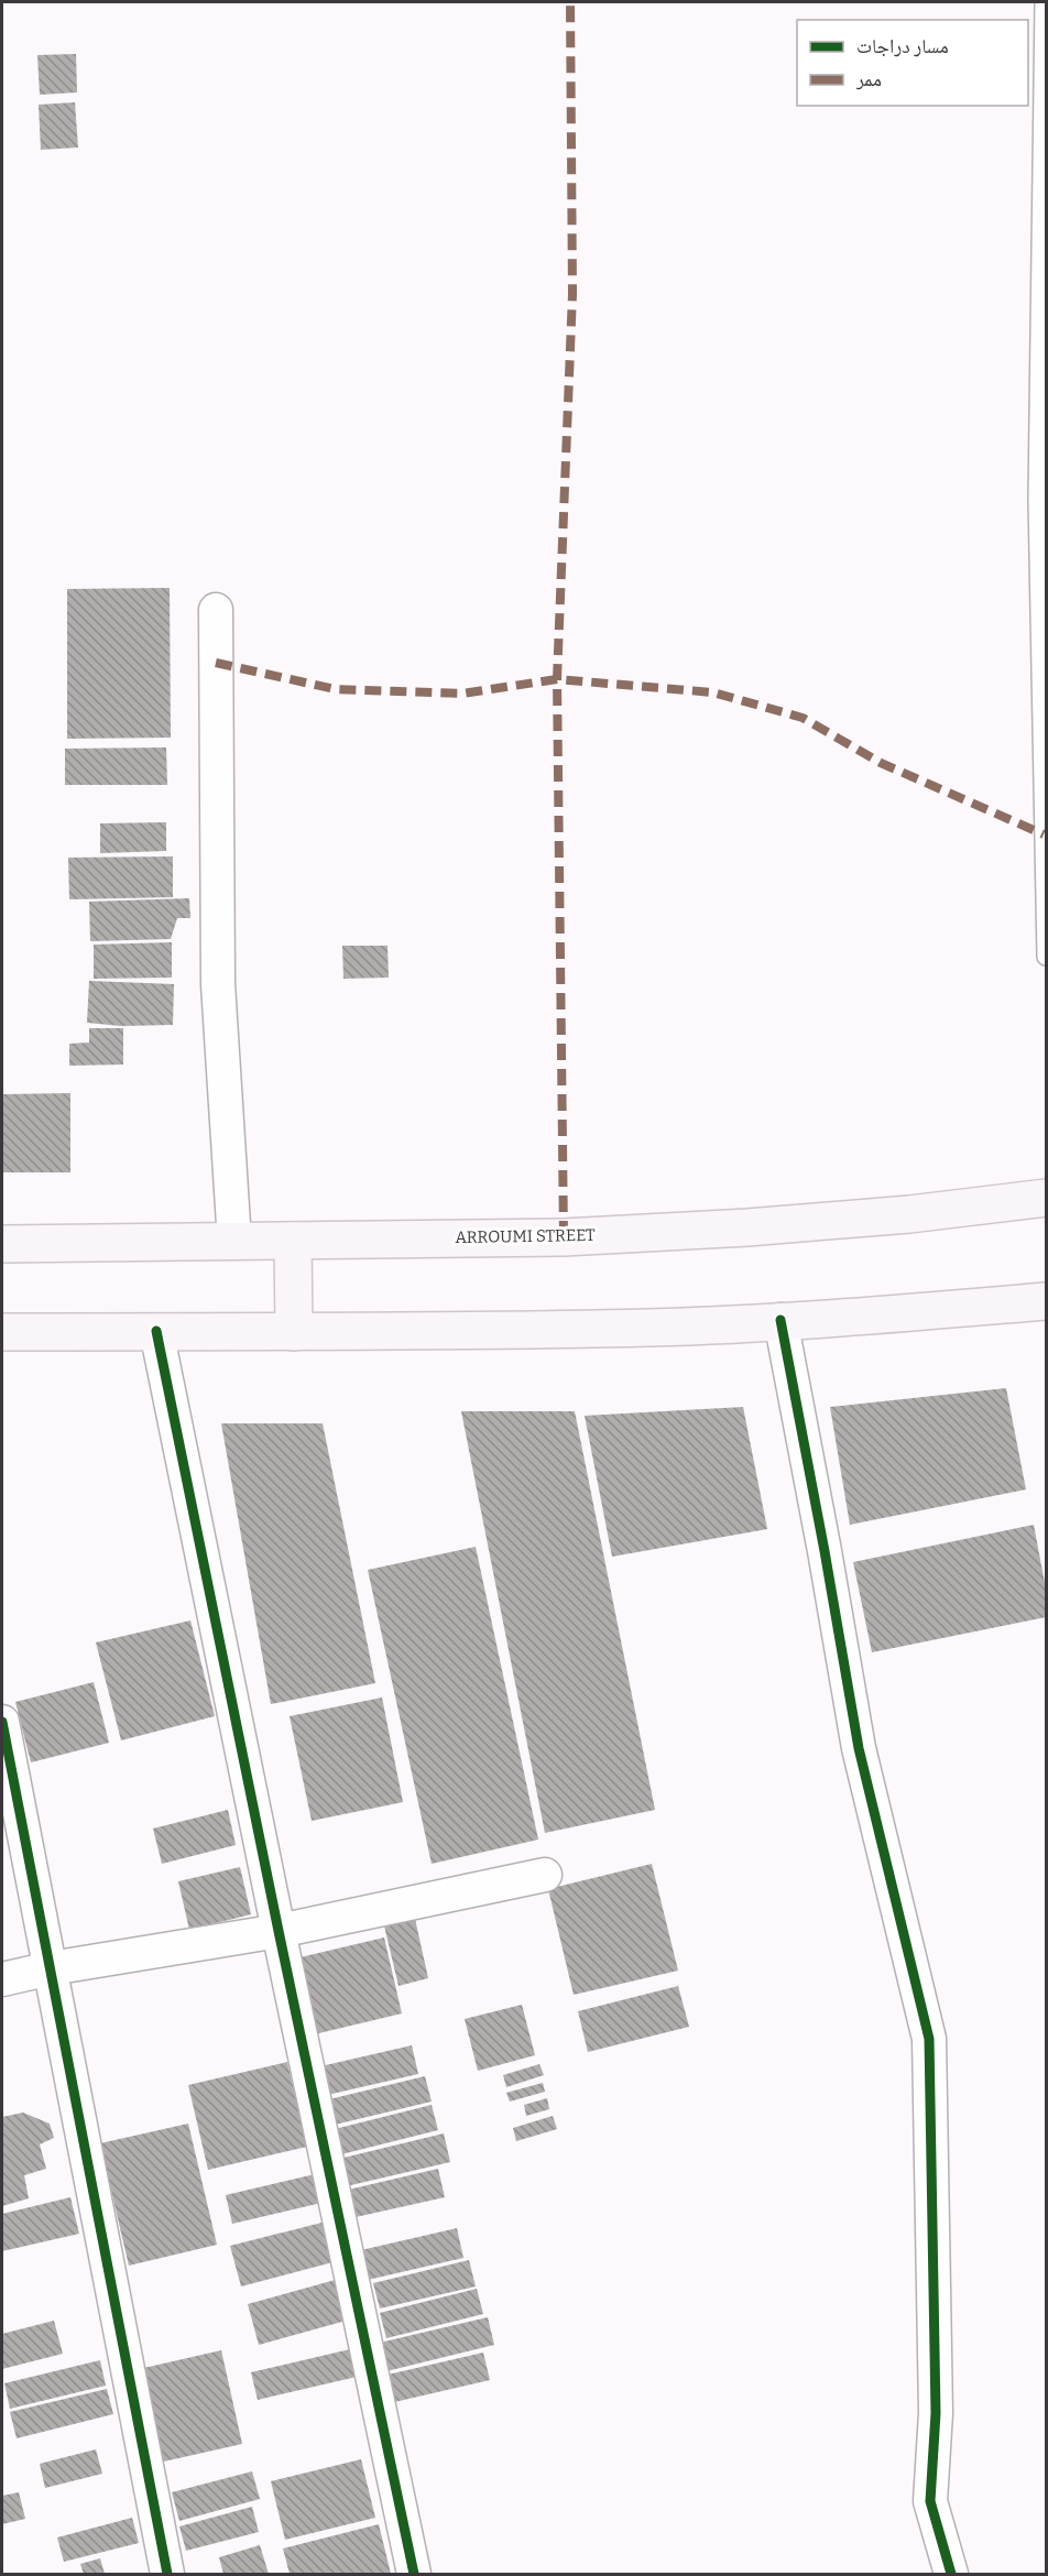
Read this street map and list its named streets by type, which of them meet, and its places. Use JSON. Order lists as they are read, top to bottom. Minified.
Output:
{"streets":{"main road":["ARROUMI STREET"]},"legend":["مسار دراجات","ممر"]}
